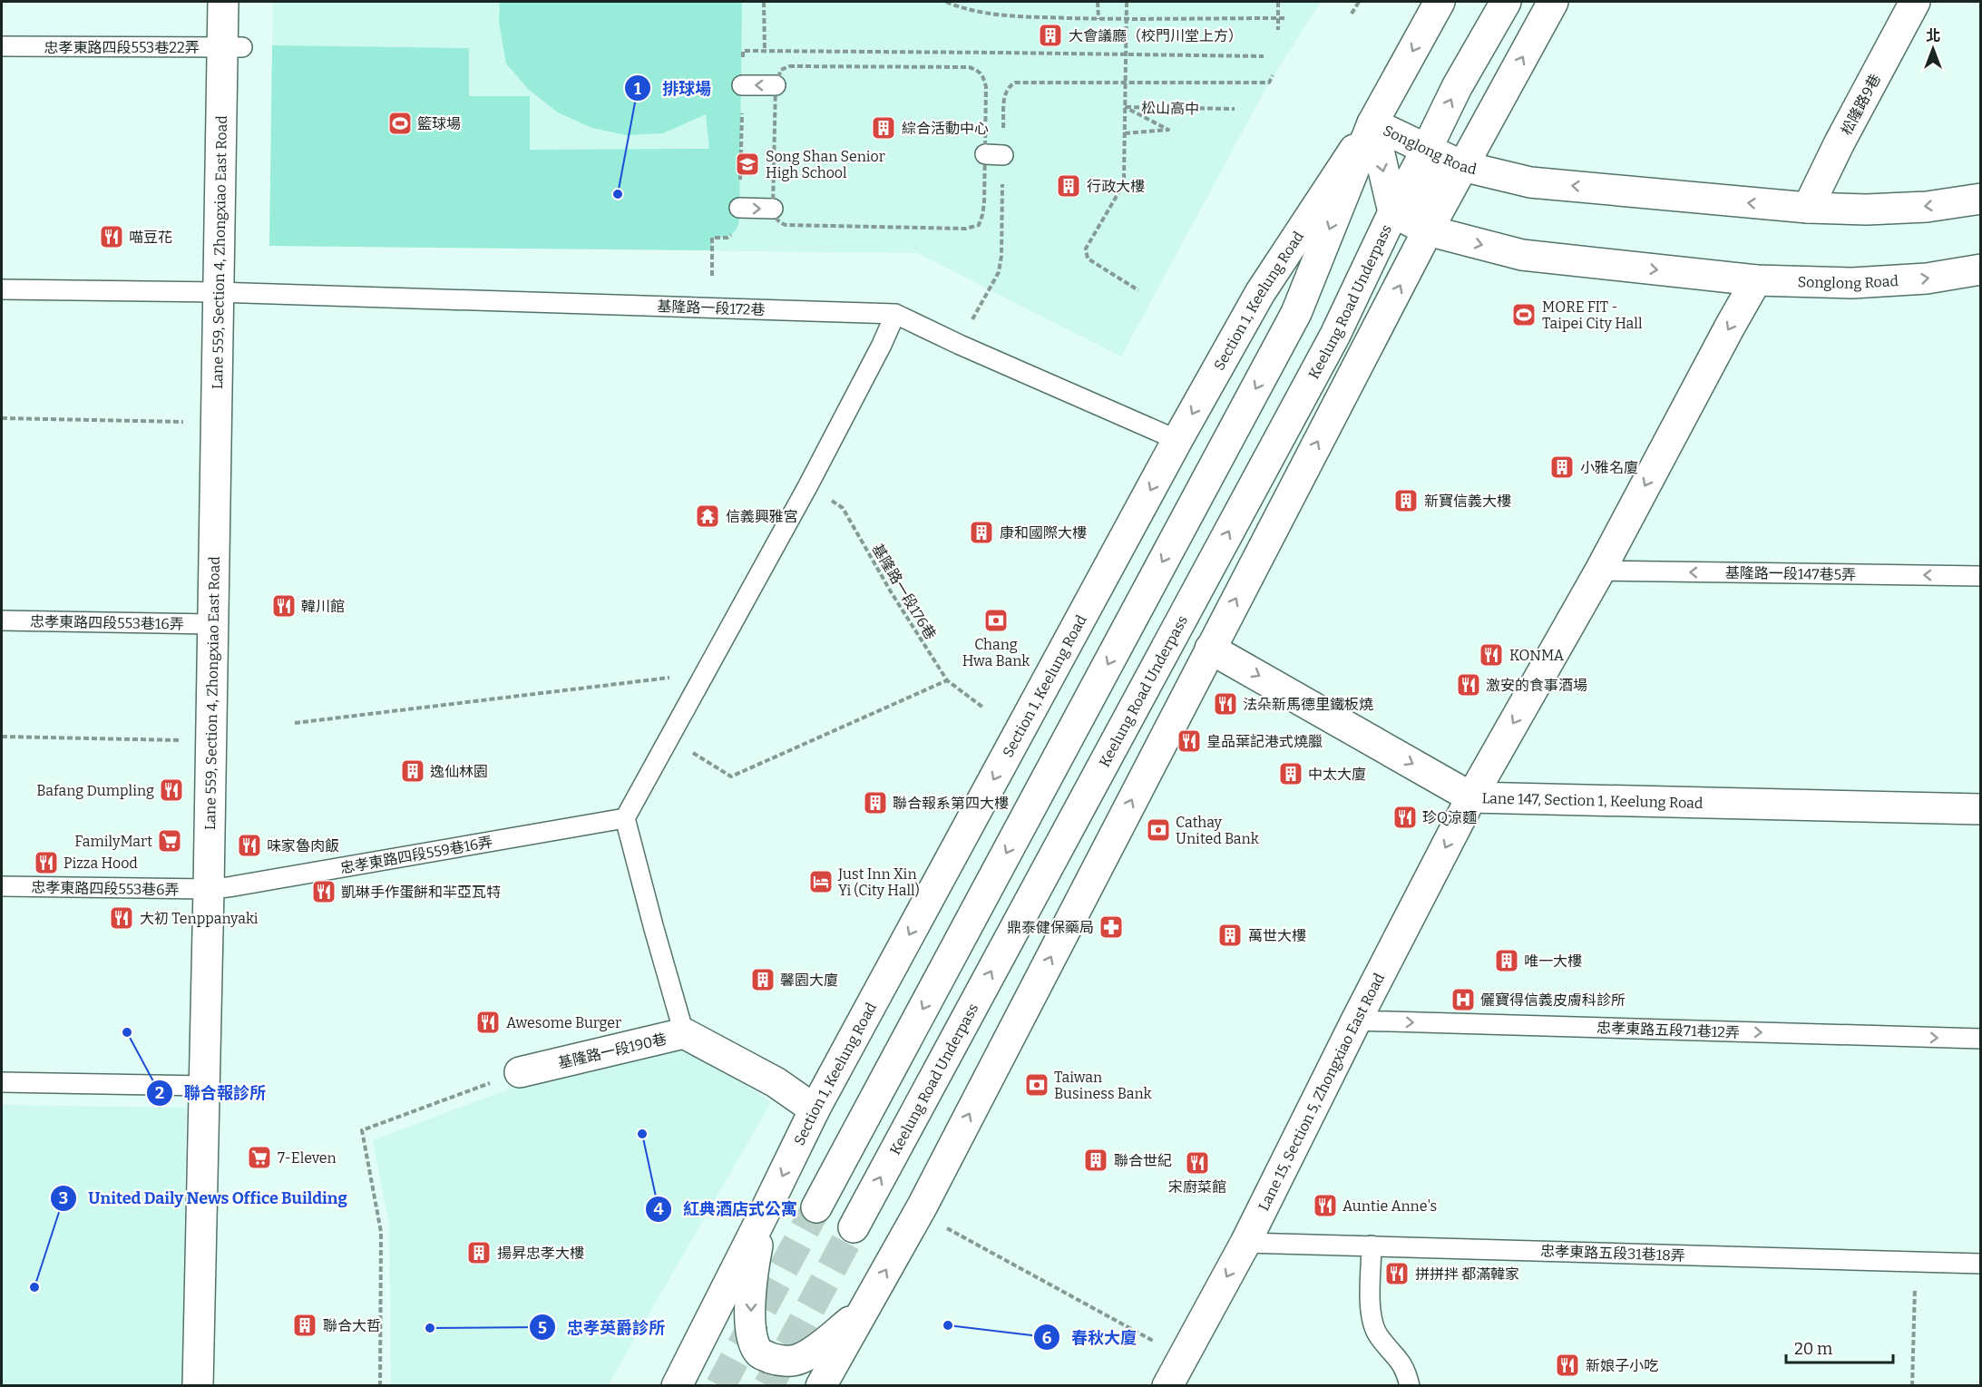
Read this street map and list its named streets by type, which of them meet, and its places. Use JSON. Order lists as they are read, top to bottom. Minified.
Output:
{"streets":{"main road":["松隆路9巷","Songlong Road","Lane 559, Section 4, Zhongxiao East Road","Section 1, Keelung Road","Keelung Road Underpass","Lane 147, Section 1, Keelung Road","基隆路一段190巷","Lane 15, Section 5, Zhongxiao East Road"],"lane":["忠孝東路四段553巷22弄","基隆路一段172巷","基隆路一段147巷5弄","忠孝東路四段553巷16弄","忠孝東路四段559巷16弄","忠孝東路四段553巷6弄","忠孝東路五段71巷12弄","忠孝東路五段31巷18弄"],"path":["松山高中","基隆路一段176巷"]},"crossings":[["忠孝東路四段553巷22弄","Lane 559, Section 4, Zhongxiao East Road"],["松隆路9巷","Songlong Road"],["Songlong Road","Section 1, Keelung Road"],["Songlong Road","Keelung Road Underpass"],["Lane 559, Section 4, Zhongxiao East Road","基隆路一段172巷"],["Lane 559, Section 4, Zhongxiao East Road","忠孝東路四段553巷16弄"],["Lane 559, Section 4, Zhongxiao East Road","忠孝東路四段559巷16弄"],["Lane 559, Section 4, Zhongxiao East Road","忠孝東路四段553巷6弄"],["Section 1, Keelung Road","基隆路一段172巷"],["Section 1, Keelung Road","基隆路一段190巷"],["Lane 147, Section 1, Keelung Road","Lane 15, Section 5, Zhongxiao East Road"],["忠孝東路四段559巷16弄","忠孝東路四段553巷6弄"],["忠孝東路五段71巷12弄","Lane 15, Section 5, Zhongxiao East Road"],["Lane 15, Section 5, Zhongxiao East Road","忠孝東路五段31巷18弄"]],"one_way":["基隆路一段147巷5弄","Lane 147, Section 1, Keelung Road","忠孝東路五段71巷12弄","Lane 15, Section 5, Zhongxiao East Road"],"places":{"building":["大會議廳（校門川堂上方）","綜合活動中心","行政大樓","小雅名廈","新寶信義大樓","康和國際大樓","逸仙林園","中太大廈","聯合報系第四大樓","萬世大樓","唯一大樓","馨園大廈","聯合世紀","揚昇忠孝大樓","聯合大哲"],"sports":["籃球場","MORE FIT - Taipei City Hall"],"school or university":["Song Shan Senior High School"],"other":["排球場","聯合報診所","紅典酒店式公寓","United Daily News Office Building","春秋大廈","忠孝英爵診所"],"restaurant":["喵豆花","韓川館","KONMA","激安的食事酒場","法朵新馬德里鐵板燒","皇品葉記港式燒臘","Bafang Dumpling","珍Q涼麵","味家魯肉飯","Pizza Hood","凱琳手作蛋餅和羋亞瓦特","大初 Tenppanyaki","Awesome Burger","宋廚菜館","Auntie Anne's","拼拼拌 都滿韓家","新娘子小吃"],"temple":["信義興雅宮"],"bank":["Chang Hwa Bank","Cathay United Bank","Taiwan Business Bank"],"supermarket":["FamilyMart","7-Eleven"],"hotel":["Just Inn Xin Yi (City Hall)"],"pharmacy":["鼎泰健保藥局"],"hospital":["儷寶得信義皮膚科診所"]},"scale_bar":"20 m","north":"top"}
